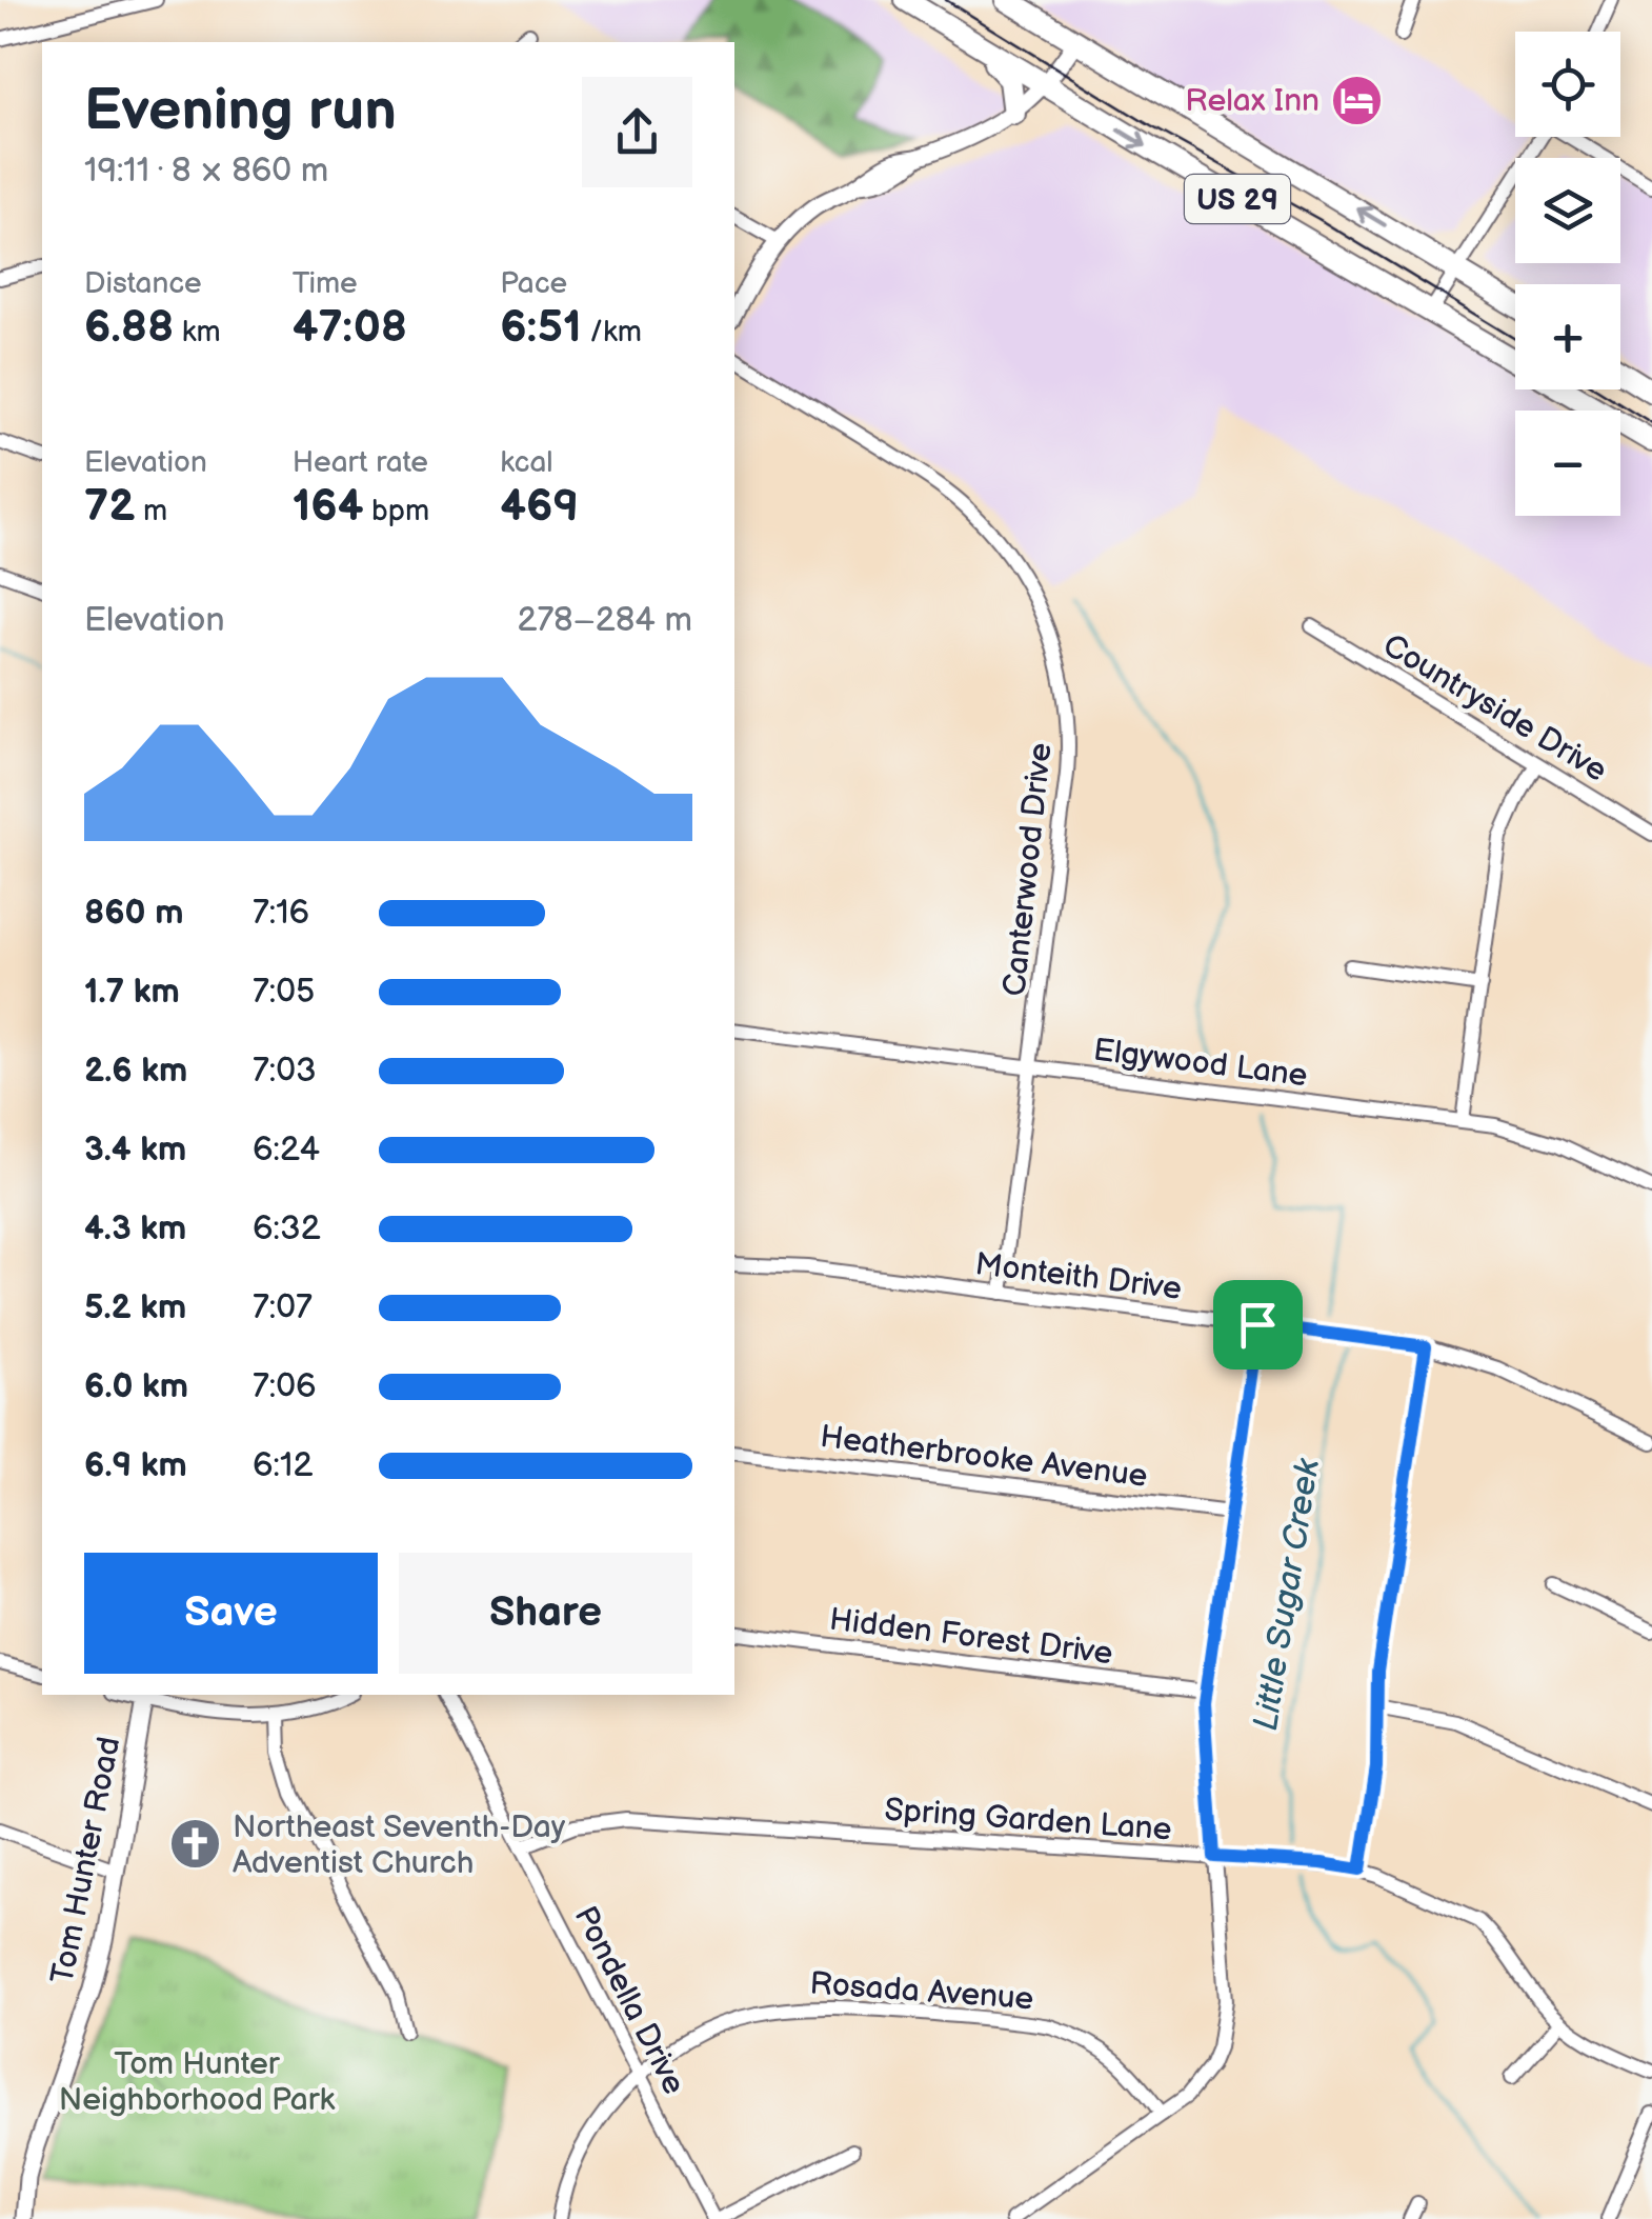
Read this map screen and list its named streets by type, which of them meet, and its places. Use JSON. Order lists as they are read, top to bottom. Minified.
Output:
{"streets":{"main road":["US 29"],"street":["Countryside Drive","Canterwood Drive","Elgywood Lane","Monteith Drive","Heatherbrooke Avenue","Hidden Forest Drive","Spring Garden Lane","Tom Hunter Road","Rosada Avenue","Pondella Drive"]},"crossings":[["Canterwood Drive","Elgywood Lane"],["Canterwood Drive","Monteith Drive"],["Spring Garden Lane","Pondella Drive"],["Rosada Avenue","Pondella Drive"]],"water":["Little Sugar Creek"],"parks":["Tom Hunter Neighborhood Park"],"places":{"hotel":["Relax Inn"],"church":["Northeast Seventh-Day Adventist Church"]},"page":{"map_buttons":["+","−"],"heading":["Evening run","19:11 · 8 × 860 m"],"stats":[["Distance","6.88 km"],["Time","47:08"],["Pace","6:51 /km"],["Elevation","72 m"],["Heart rate","164 bpm"],["kcal","469"]],"chart":["Elevation","278–284 m"],"list":[{"name":"860 m","note":"7:16"},{"name":"1.7 km","note":"7:05"},{"name":"2.6 km","note":"7:03"},{"name":"3.4 km","note":"6:24"},{"name":"4.3 km","note":"6:32"},{"name":"5.2 km","note":"7:07"},{"name":"6.0 km","note":"7:06"},{"name":"6.9 km","note":"6:12"}],"buttons":["Save","Share"]}}
